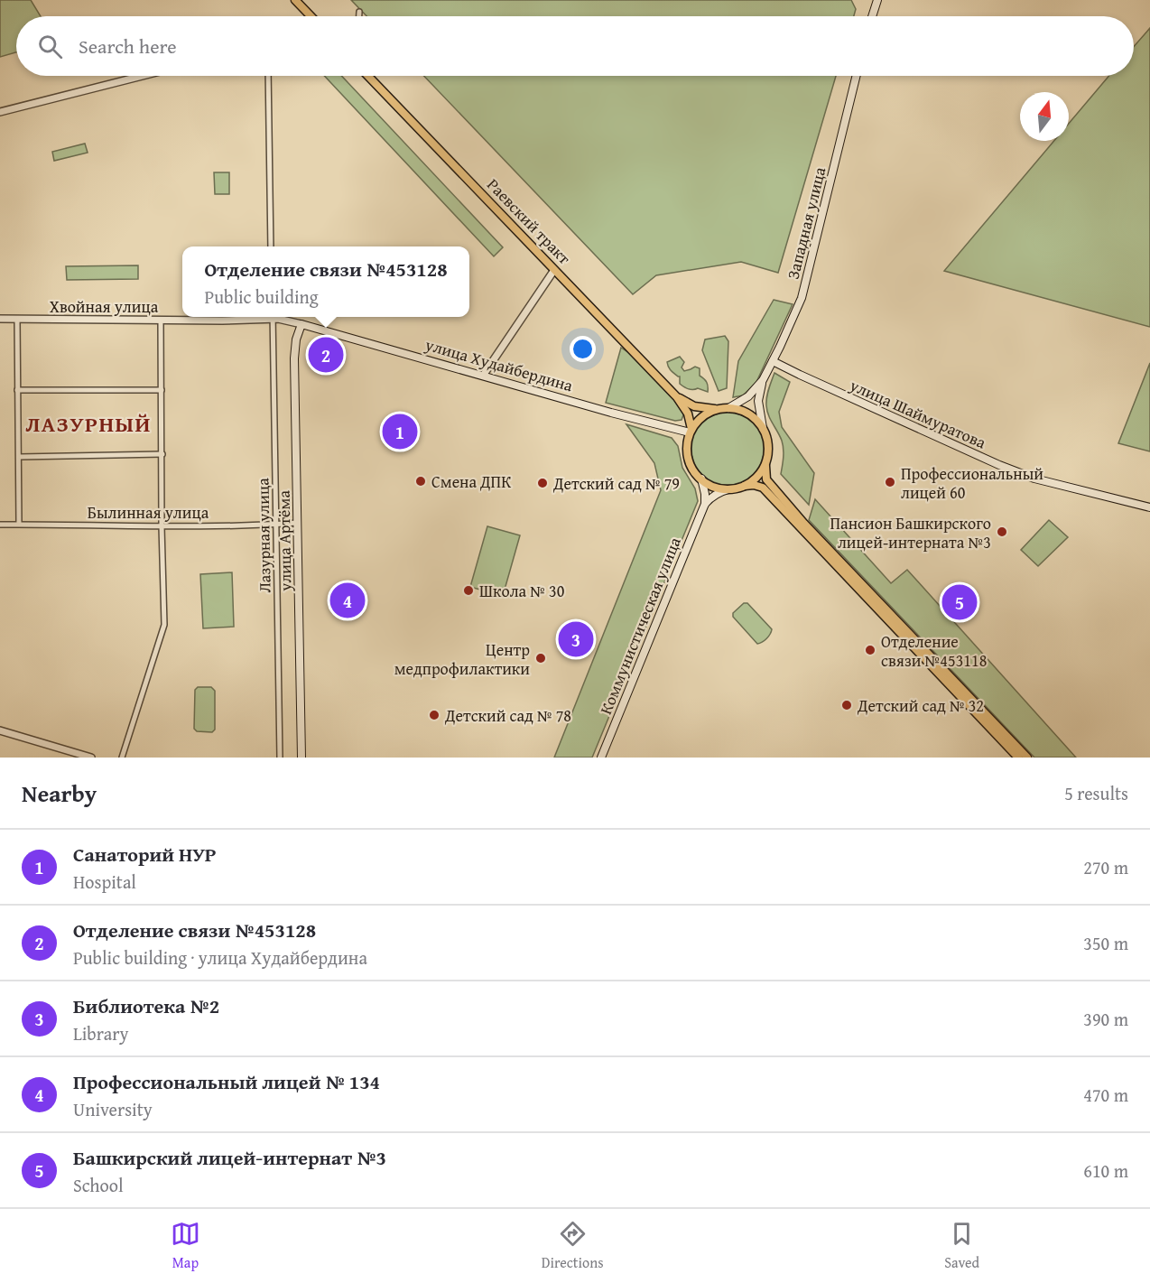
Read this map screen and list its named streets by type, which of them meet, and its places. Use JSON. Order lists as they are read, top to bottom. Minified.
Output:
{"streets":{"main road":["Раевский тракт","Западная улица","улица Худайбердина","улица Шаймуратова","улица Артёма","Коммунистическая улица"],"street":["Хвойная улица","Былинная улица","Лазурная улица"]},"crossings":[["Раевский тракт","Западная улица"],["Раевский тракт","улица Худайбердина"],["Западная улица","улица Худайбердина"],["Западная улица","улица Шаймуратова"],["Хвойная улица","улица Худайбердина"],["Хвойная улица","улица Артёма"],["улица Худайбердина","улица Артёма"],["Былинная улица","Лазурная улица"],["Былинная улица","улица Артёма"]],"districts":["ЛАЗУРНЫЙ"],"places":["Смена ДПК","Профессиональный лицей 60","Детский сад № 79","Пансион Башкирского лицей-интерната №3","Школа № 30","Отделение связи №453118","Центр медпрофилактики","Детский сад № 32","Детский сад № 78"],"north":"top","page":{"search":"Search here","popup":["Отделение связи №453128","Public building"],"pins":["2","1","4","5","3"],"heading":["Nearby","5 results"],"list":[{"mark":"1","name":"Санаторий НУР","note":"Hospital","value":"270 m"},{"mark":"2","name":"Отделение связи №453128","note":"Public building · улица Худайбердина","value":"350 m"},{"mark":"3","name":"Библиотека №2","note":"Library","value":"390 m"},{"mark":"4","name":"Профессиональный лицей № 134","note":"University","value":"470 m"},{"mark":"5","name":"Башкирский лицей-интернат №3","note":"School","value":"610 m"}],"nav":["Map","Directions","Saved"]}}
